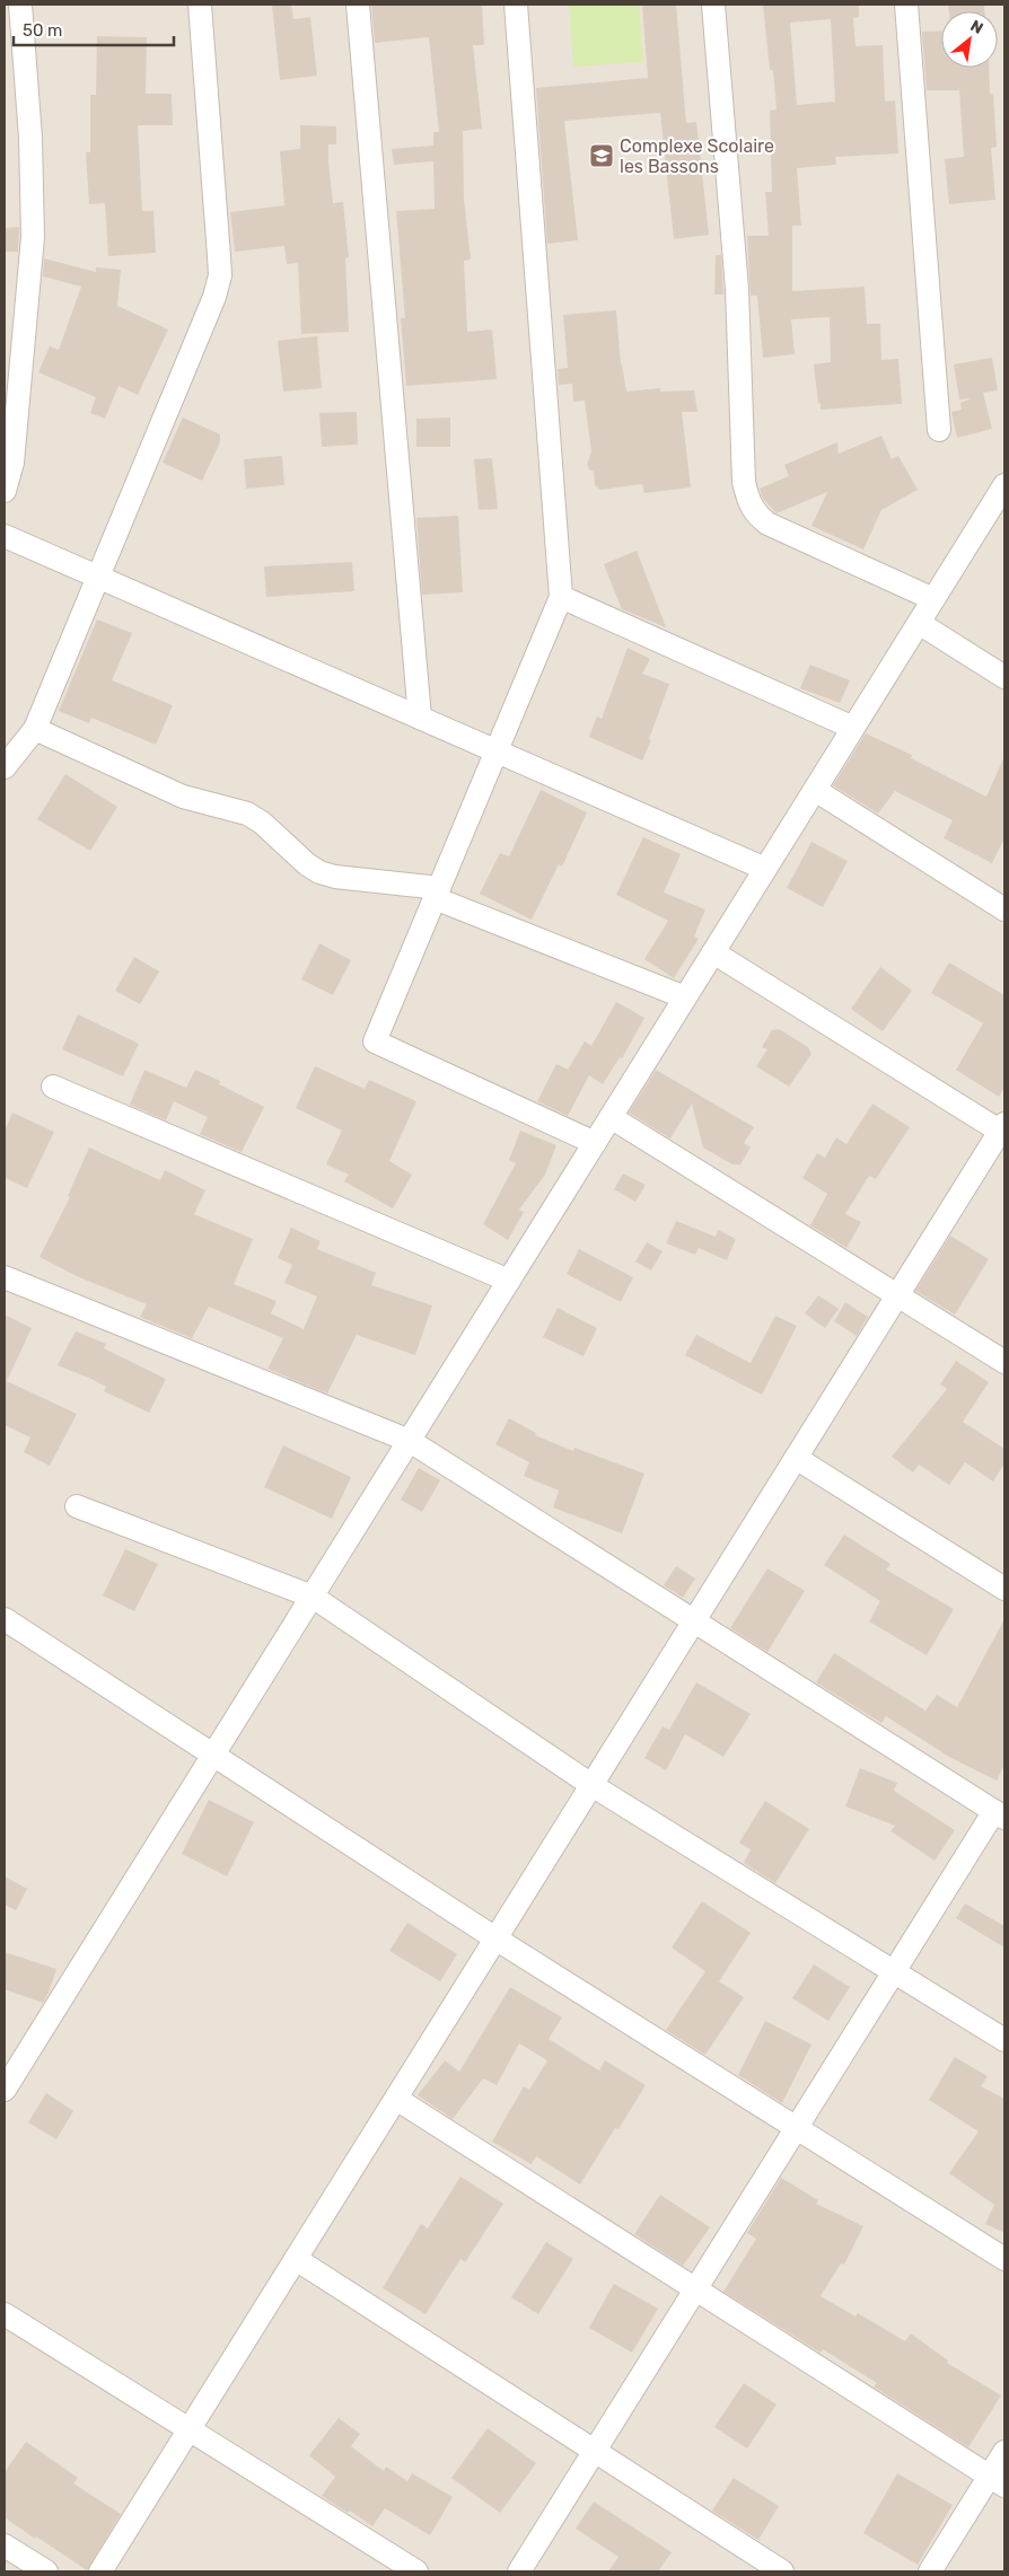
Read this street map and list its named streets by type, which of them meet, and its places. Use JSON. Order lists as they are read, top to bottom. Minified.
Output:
{"places":{"school or university":["Complexe Scolaire les Bassons"]},"scale_bar":"50 m","north":"top right"}
